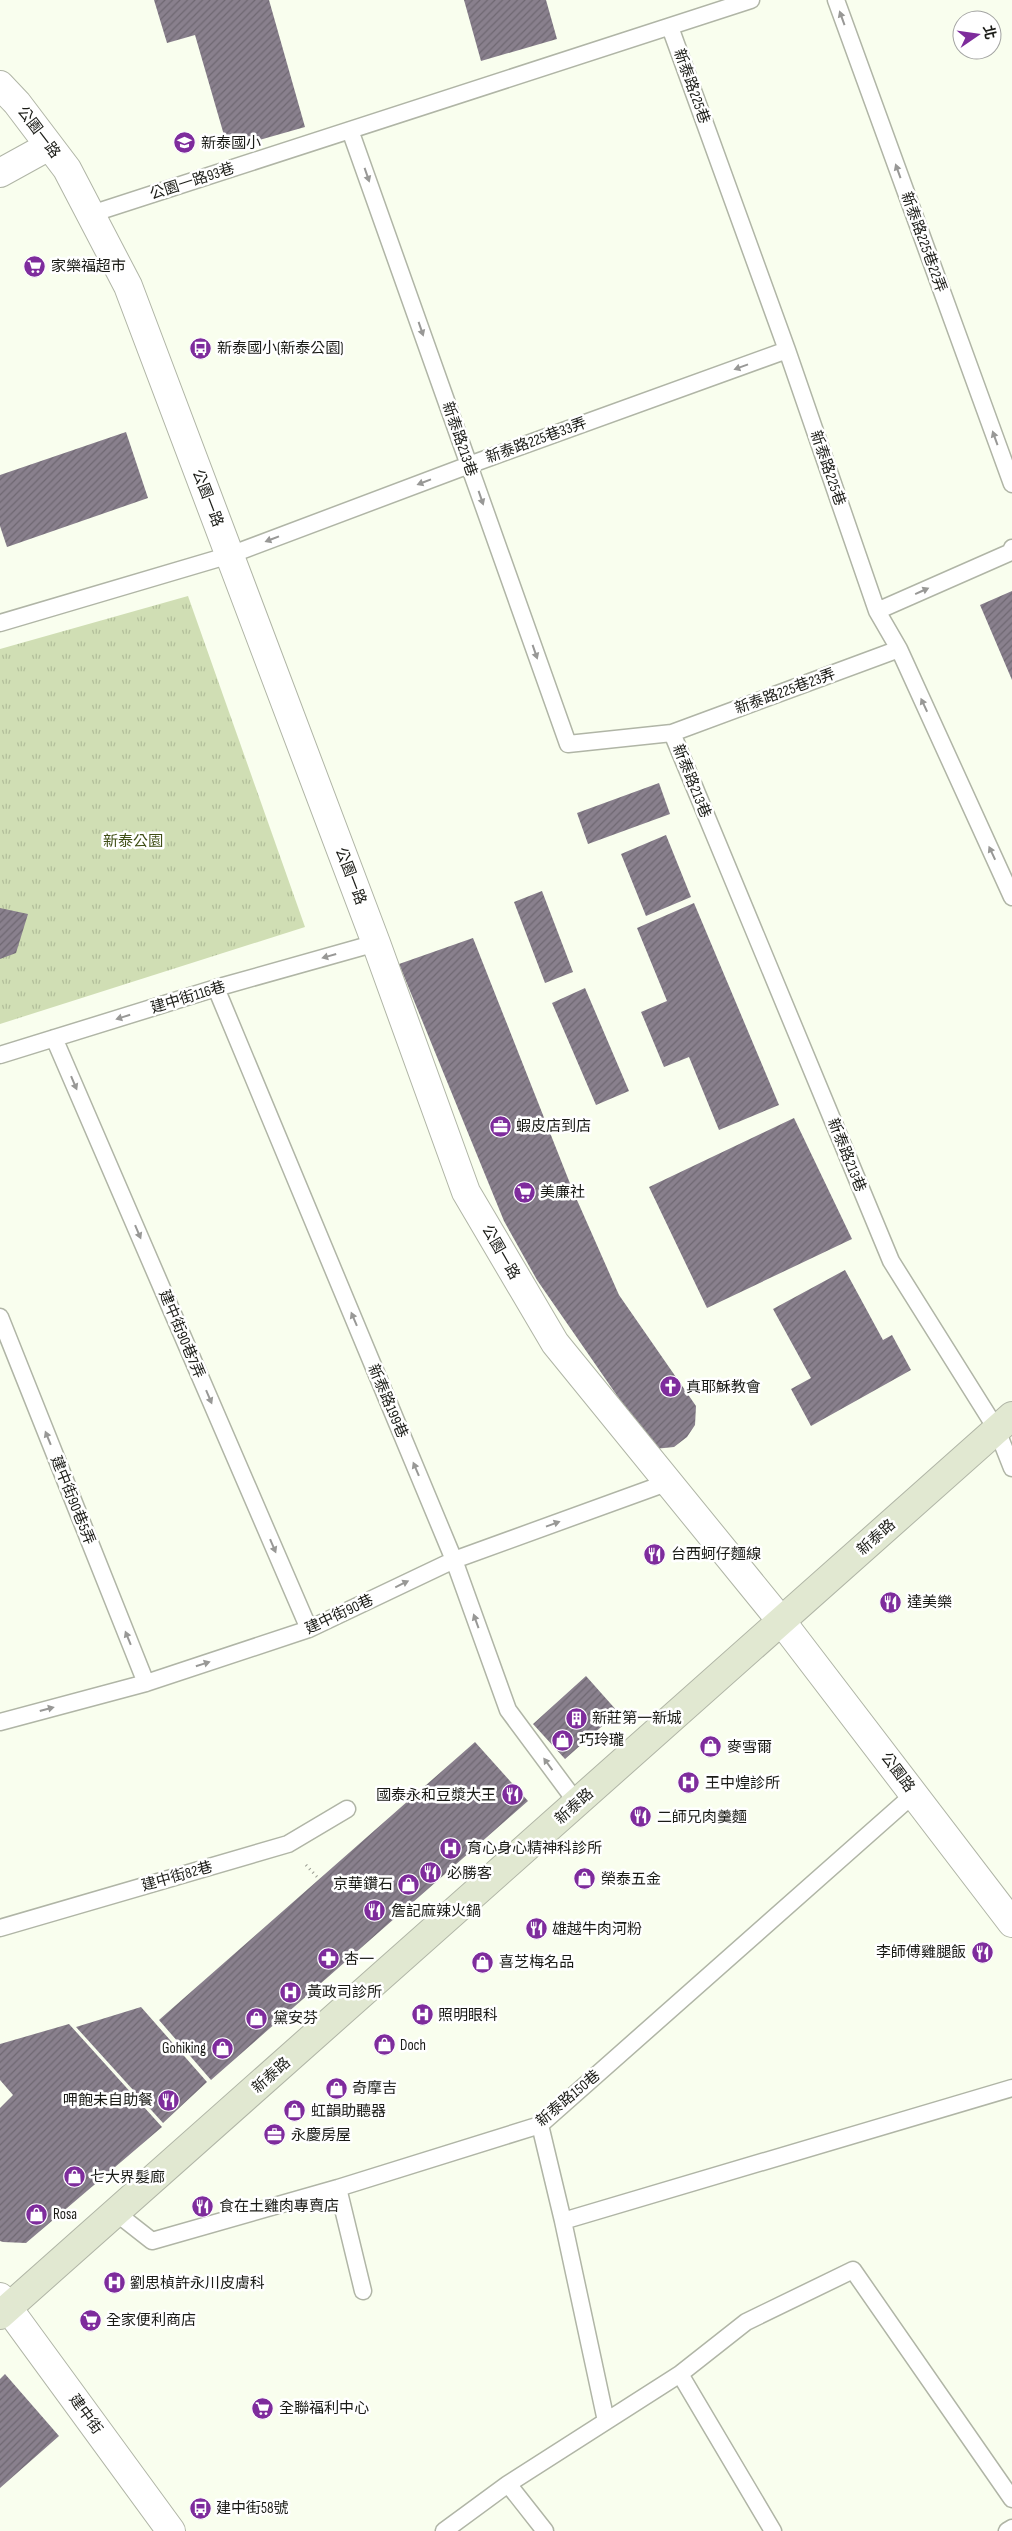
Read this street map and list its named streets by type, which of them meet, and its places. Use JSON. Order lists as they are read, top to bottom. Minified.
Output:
{"streets":{"main road":["新泰路"],"street":["公園一路","公園路","建中街"],"lane":["新泰路225巷","公園一路93巷","新泰路225巷22弄","新泰路213巷","新泰路225巷33弄","新泰路225巷23弄","建中街116巷","建中街90巷7弄","新泰路199巷","建中街90巷5弄","建中街90巷","建中街82巷","新泰路150巷"]},"crossings":[["新泰路225巷","新泰路225巷33弄"],["新泰路225巷","新泰路225巷23弄"],["公園一路","公園一路93巷"],["公園一路","新泰路225巷33弄"],["公園一路","建中街116巷"],["公園一路","新泰路"],["公園一路","建中街90巷"],["公園一路","公園路"],["公園一路93巷","新泰路213巷"],["新泰路213巷","新泰路225巷33弄"],["新泰路213巷","新泰路225巷23弄"],["新泰路213巷","新泰路"],["建中街116巷","建中街90巷7弄"],["建中街116巷","新泰路199巷"],["建中街90巷7弄","建中街90巷"],["新泰路199巷","新泰路"],["新泰路199巷","建中街90巷"],["建中街90巷5弄","建中街90巷"],["新泰路","公園路"],["新泰路","新泰路150巷"],["新泰路","建中街"],["公園路","新泰路150巷"]],"one_way":["新泰路225巷22弄","新泰路213巷","新泰路225巷33弄","建中街116巷","建中街90巷7弄","新泰路199巷","建中街90巷5弄","建中街90巷"],"parks":["新泰公園"],"places":{"school or university":["新泰國小"],"supermarket":["家樂福超市","美廉社","全家便利商店","全聯福利中心"],"bus stop":["新泰國小(新泰公園)","建中街58號"],"office":["蝦皮店到店","永慶房屋"],"church":["真耶穌教會"],"restaurant":["台西蚵仔麵線","達美樂","國泰永和豆漿大王","二師兄肉羹麵","必勝客","詹記麻辣火鍋","雄越牛肉河粉","李師傅雞腿飯","呷飽未自助餐","食在土雞肉專賣店"],"building":["新莊第一新城"],"shop":["巧玲瓏","麥雪爾","榮泰五金","京華鑽石","喜芝梅名品","黛安芬","Doch","Gohiking","奇摩吉","虹韻助聽器","七大界髮廊","Rosa"],"hospital":["王中煌診所","育心身心精神科診所","黃政司診所","照明眼科","劉思楨許永川皮膚科"],"pharmacy":["杏一"]},"north":"right"}
